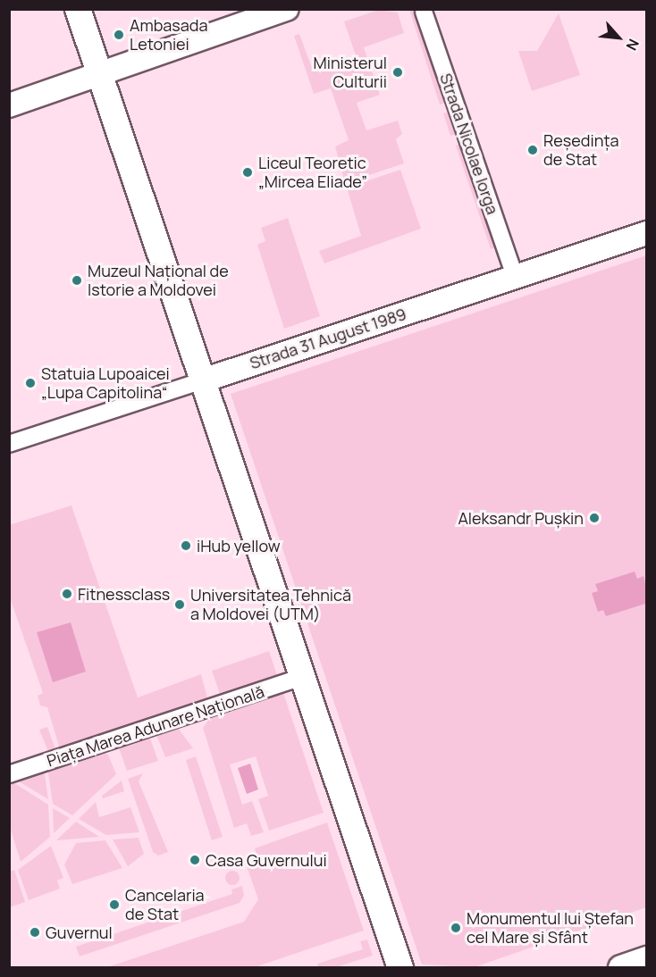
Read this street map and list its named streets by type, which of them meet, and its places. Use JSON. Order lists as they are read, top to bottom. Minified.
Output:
{"streets":{"street":["Strada Nicolae Iorga","Strada 31 August 1989","Piața Marea Adunare Națională"]},"crossings":[["Strada Nicolae Iorga","Strada 31 August 1989"]],"places":["Ambasada Letoniei","Ministerul Culturii","Reședința de Stat","Liceul Teoretic „Mircea Eliade”","Muzeul Național de Istorie a Moldovei","Statuia Lupoaicei „Lupa Capitolina“","Aleksandr Pușkin","iHub yellow","Fitnessclass","Universitatea Tehnică a Moldovei (UTM)","Casa Guvernului","Cancelaria de Stat","Monumentul lui Ștefan cel Mare și Sfânt","Guvernul"],"north":"bottom right"}
